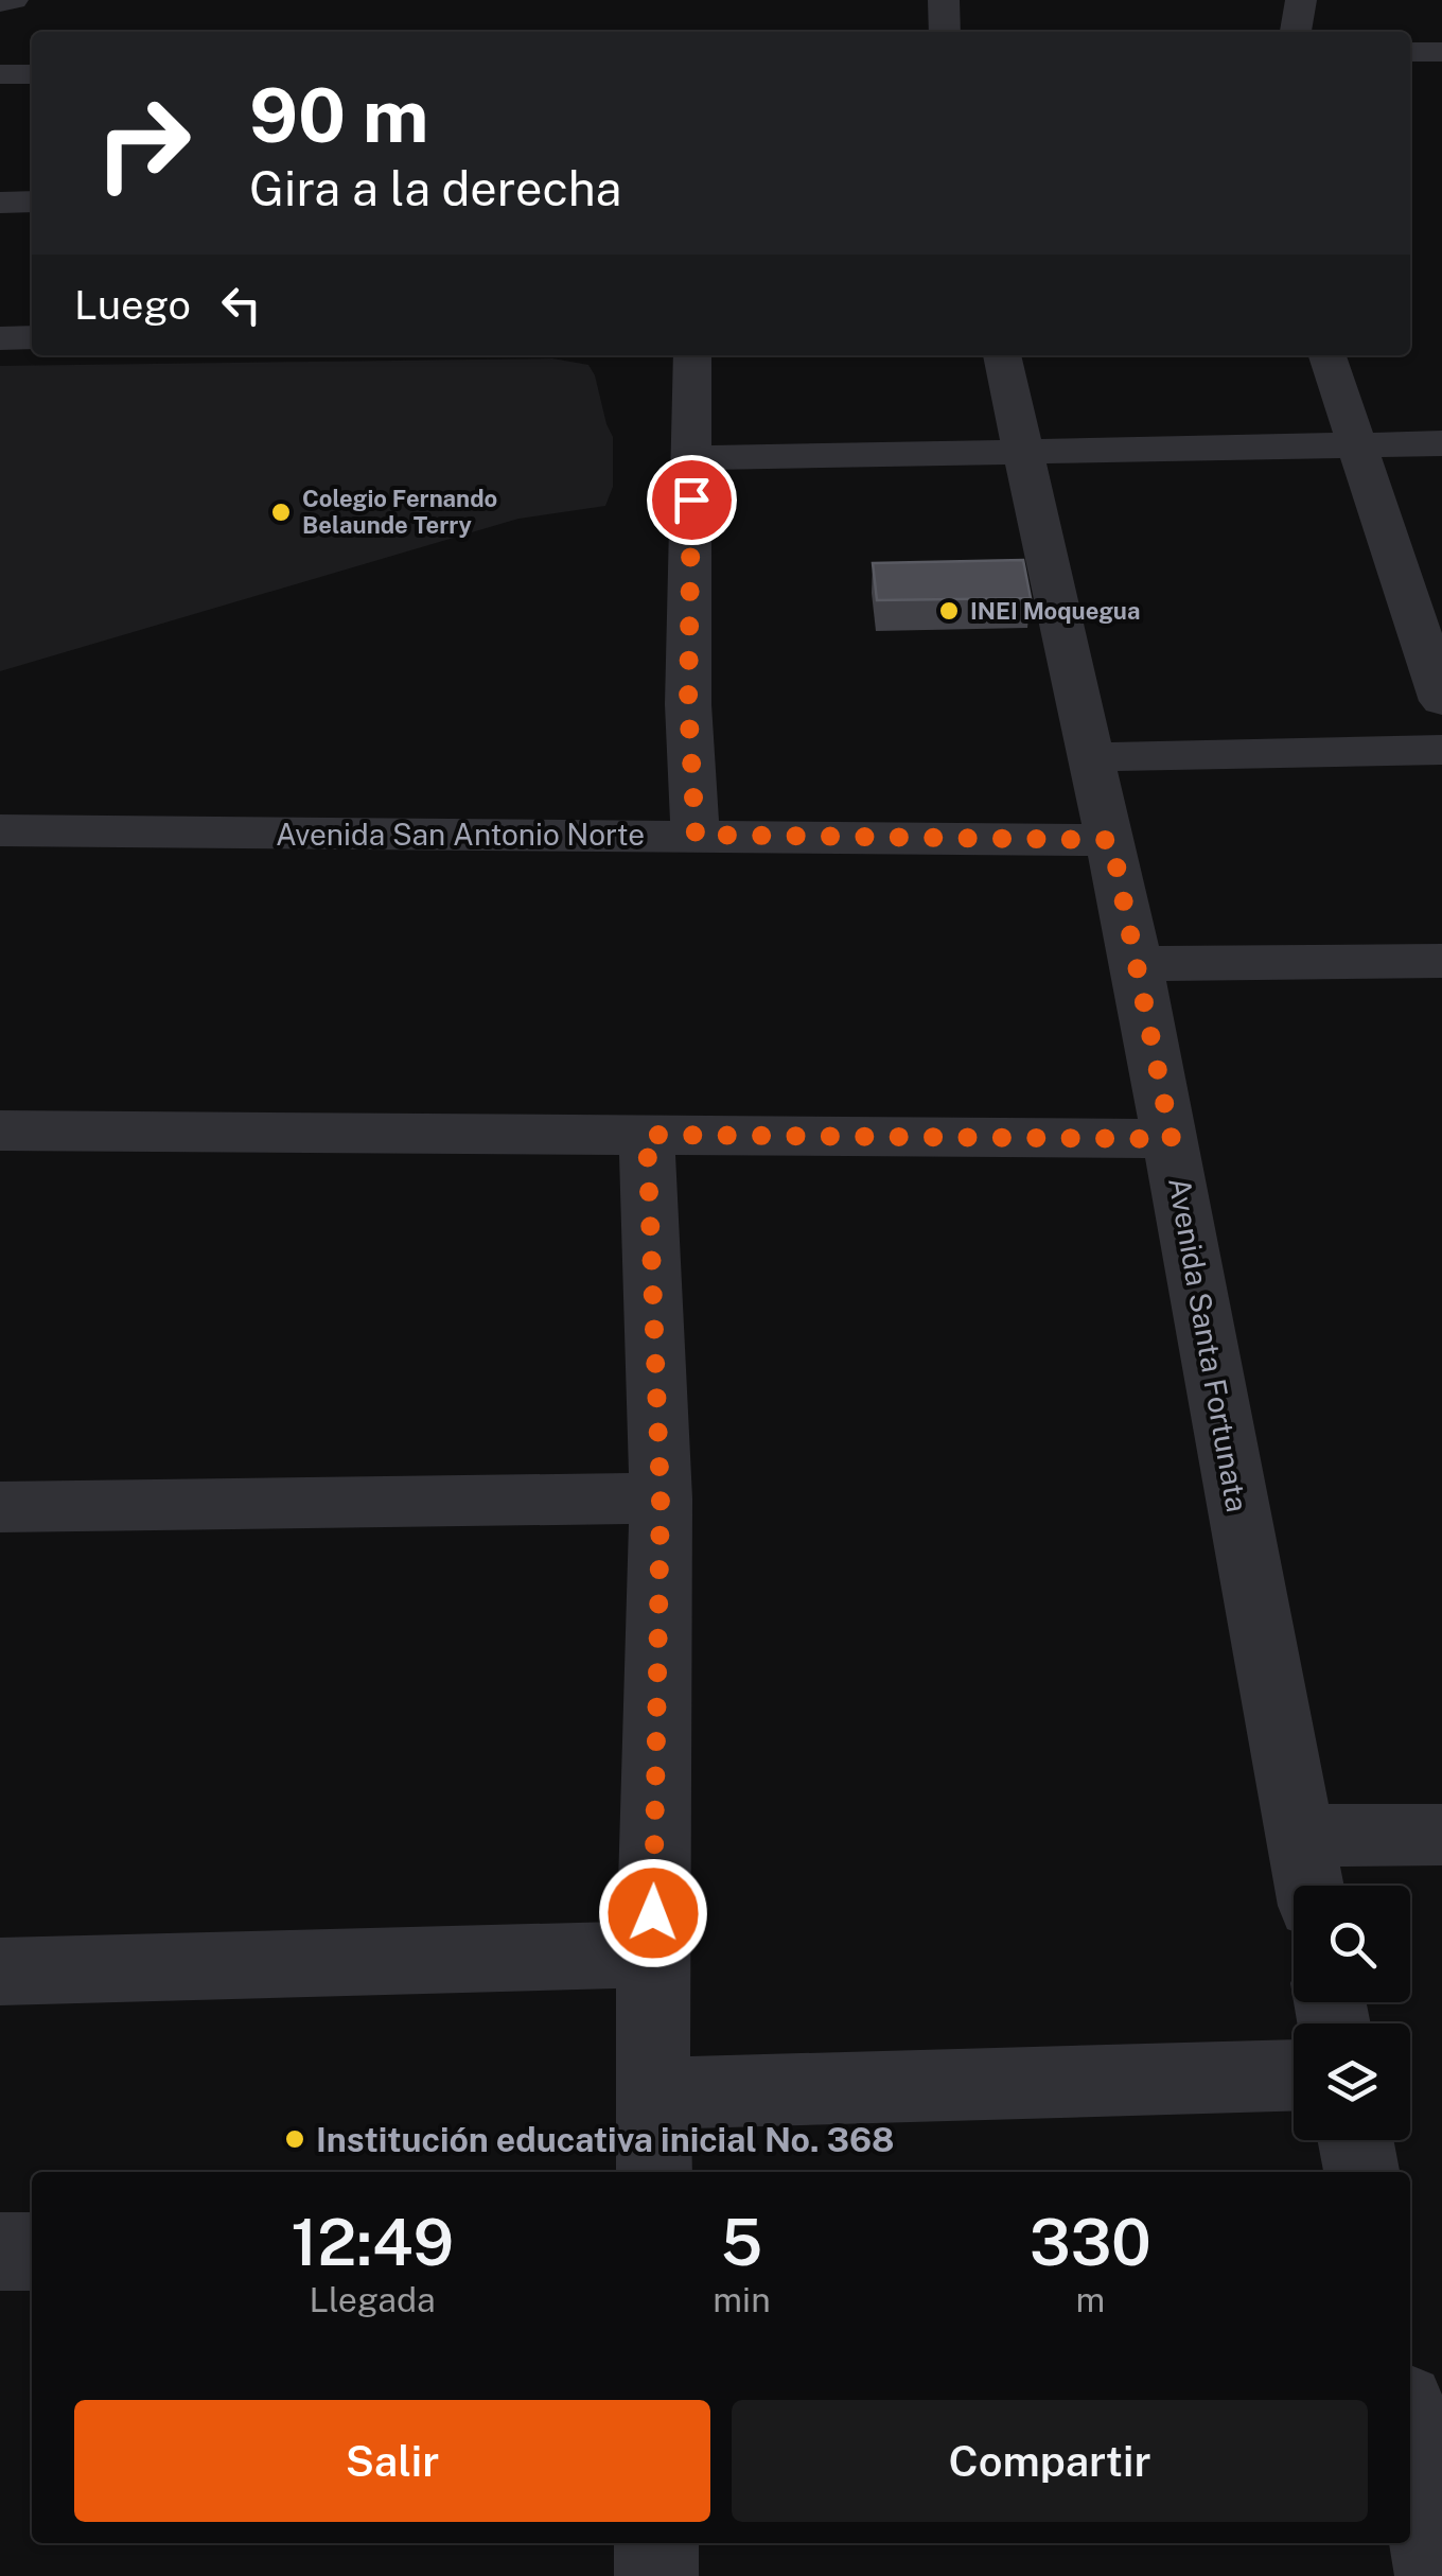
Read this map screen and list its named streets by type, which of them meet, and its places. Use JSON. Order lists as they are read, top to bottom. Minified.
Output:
{"streets":{"street":["Avenida San Antonio Norte","Avenida Santa Fortunata"]},"crossings":[["Avenida San Antonio Norte","Avenida Santa Fortunata"]],"places":["Colegio Fernando Belaunde Terry","INEI Moquegua","Institución educativa inicial No. 368"],"page":{"turn":["90 m","Gira a la derecha"],"then":"Luego","eta":["12:49","Llegada","5","min","330","m"],"buttons":["Salir","Compartir"]}}
